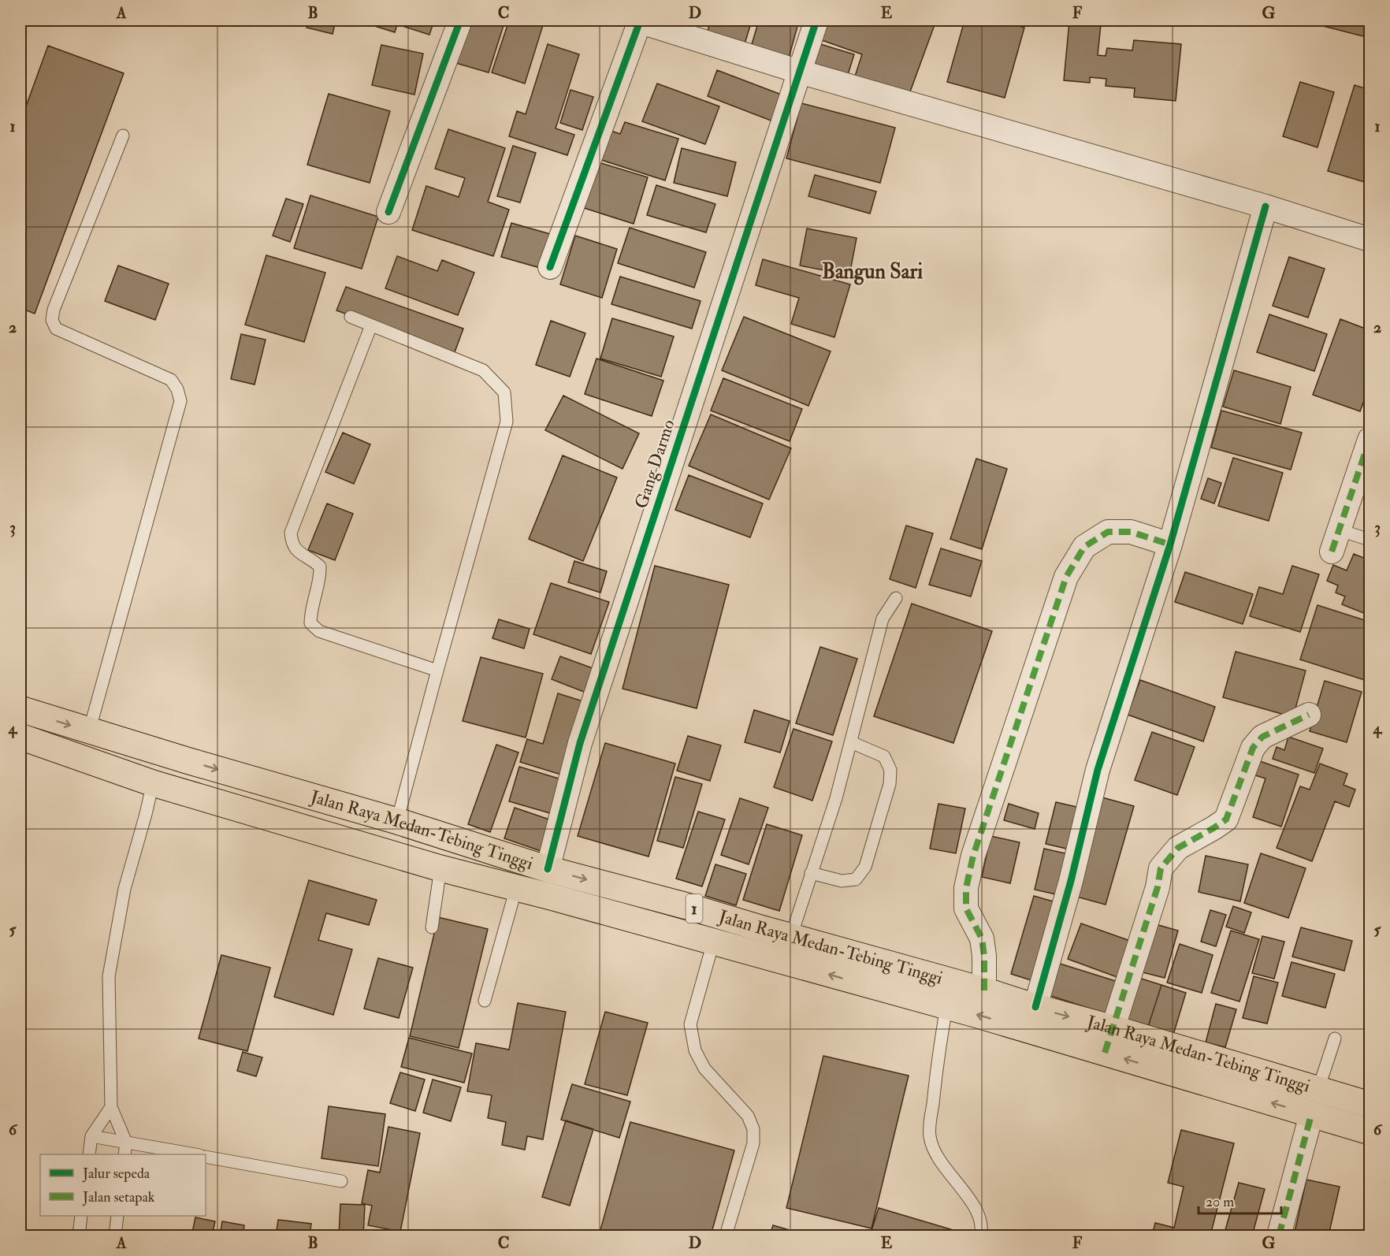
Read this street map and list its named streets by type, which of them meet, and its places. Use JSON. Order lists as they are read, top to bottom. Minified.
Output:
{"streets":{"highway":["Jalan Raya Medan-Tebing Tinggi","1"],"street":["Gang Darmo"]},"crossings":[["Gang Darmo","Jalan Raya Medan-Tebing Tinggi"]],"districts":["Bangun Sari"],"legend":["Jalur sepeda","Jalan setapak"],"scale_bar":"20 m","grid":{"columns":["A","B","C","D","E","F","G"],"rows":["1","2","3","4","5","6"]}}
